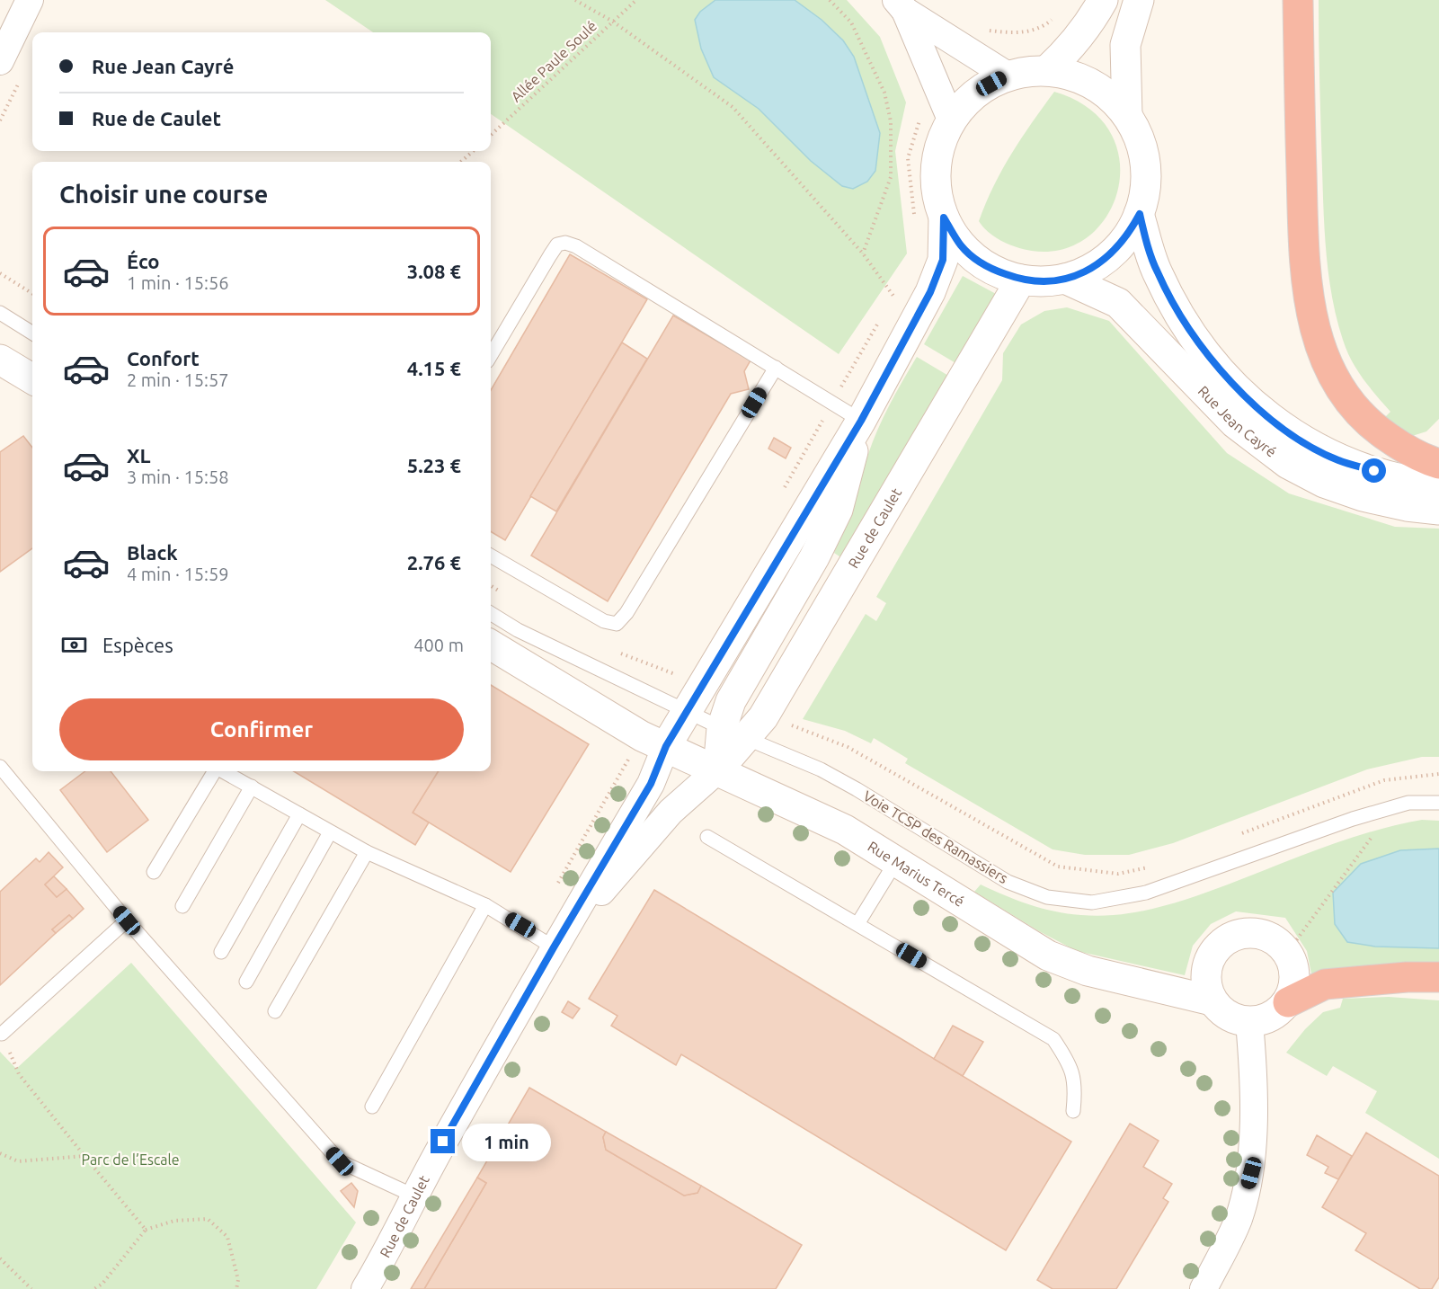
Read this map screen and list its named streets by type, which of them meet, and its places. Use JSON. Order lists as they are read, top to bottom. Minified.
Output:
{"streets":{"main road":["Rue Jean Cayré","Rue de Caulet","Rue Marius Tercé"],"lane":["Voie TCSP des Ramassiers"],"path":["Allée Paule Soulé"]},"crossings":[["Rue de Caulet","Voie TCSP des Ramassiers"],["Rue de Caulet","Rue Marius Tercé"]],"parks":["Parc de l’Escale"],"page":{"banner":["Rue Jean Cayré","Rue de Caulet"],"heading":"Choisir une course","list":[{"name":"Éco","note":"1 min · 15:56","value":"3.08 €"},{"name":"Confort","note":"2 min · 15:57","value":"4.15 €"},{"name":"XL","note":"3 min · 15:58","value":"5.23 €"},{"name":"Black","note":"4 min · 15:59","value":"2.76 €"}],"pay":["Espèces","400 m"],"buttons":"Confirmer","bubble":"1 min"}}
